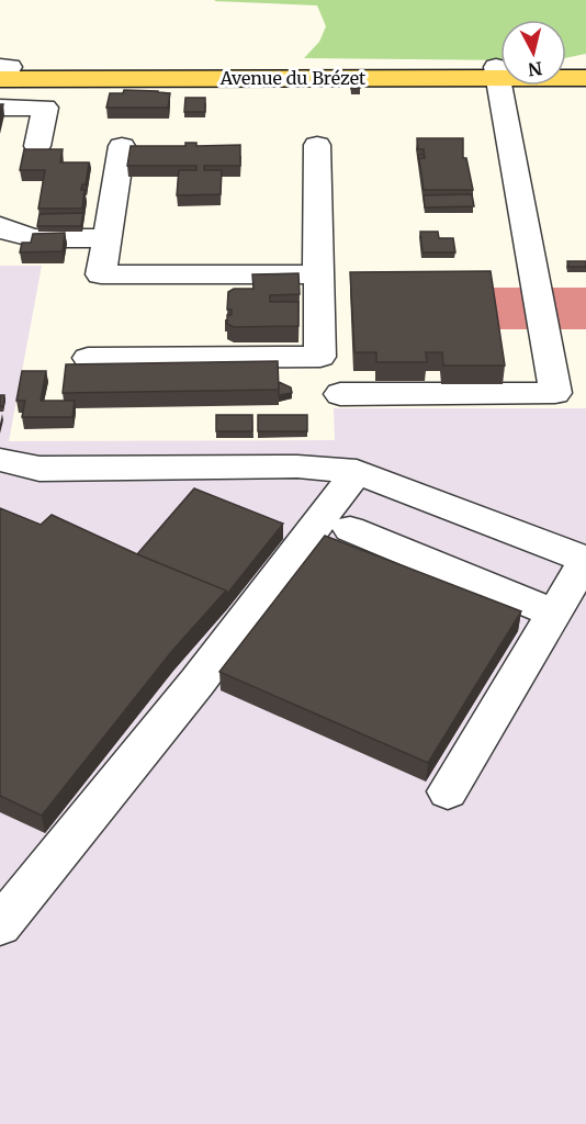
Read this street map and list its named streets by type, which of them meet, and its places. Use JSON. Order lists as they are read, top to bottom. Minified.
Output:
{"streets":{"main road":["Avenue du Brézet"]},"north":"bottom"}
